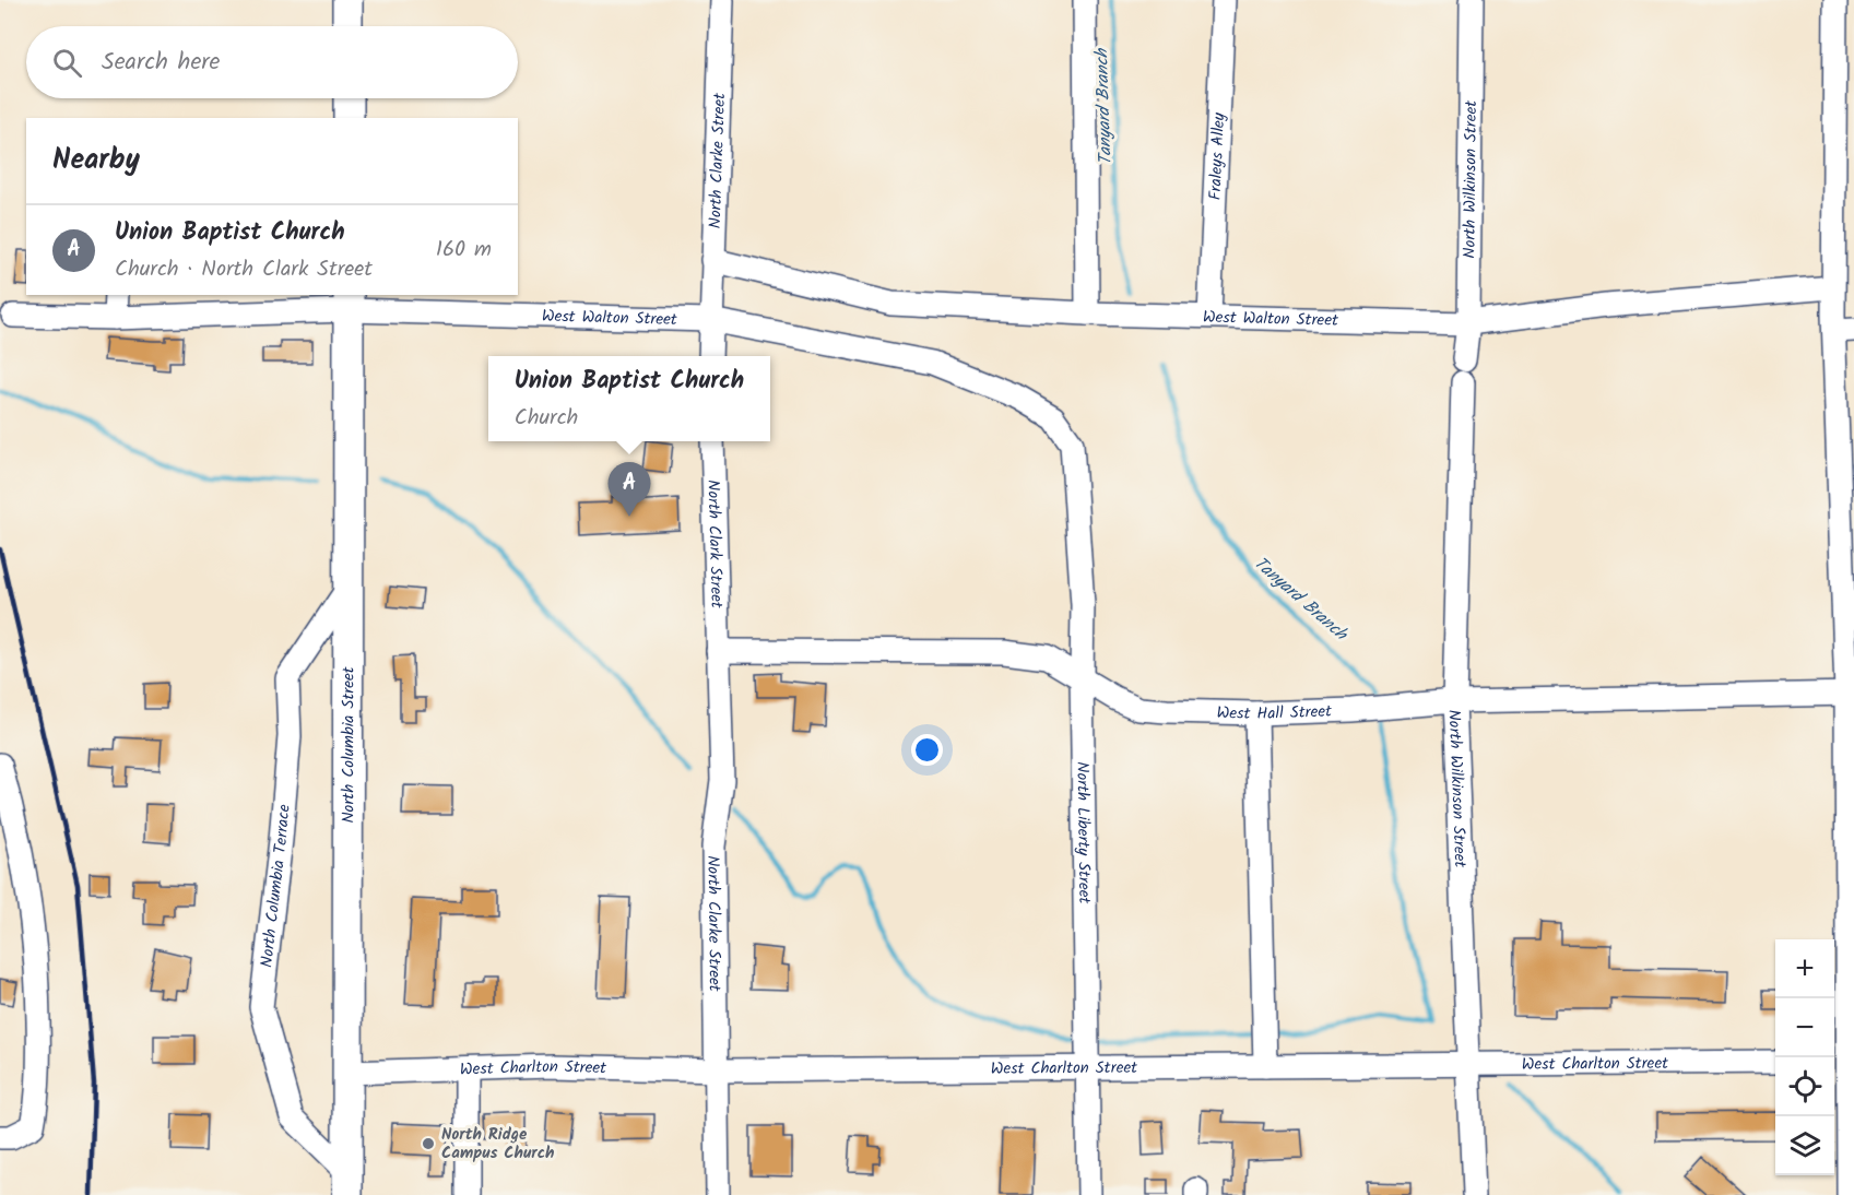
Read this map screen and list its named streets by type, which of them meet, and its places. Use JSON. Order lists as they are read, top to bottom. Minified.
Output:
{"streets":{"main road":["North Columbia Street"],"street":["Fraleys Alley","North Clarke Street","North Wilkinson Street","West Walton Street","North Clark Street","West Hall Street","North Liberty Street","North Columbia Terrace","West Charlton Street"]},"crossings":[["Fraleys Alley","West Walton Street"],["North Clarke Street","West Walton Street"],["North Clarke Street","North Clark Street"],["North Clarke Street","West Hall Street"],["North Clarke Street","West Charlton Street"],["North Wilkinson Street","West Walton Street"],["North Wilkinson Street","West Hall Street"],["North Wilkinson Street","West Charlton Street"],["West Walton Street","North Columbia Street"],["West Walton Street","North Liberty Street"],["North Clark Street","West Hall Street"],["West Hall Street","North Liberty Street"],["North Columbia Street","North Columbia Terrace"],["North Columbia Street","West Charlton Street"],["North Liberty Street","West Charlton Street"]],"water":["Tanyard Branch"],"places":["North Ridge Campus Church"],"page":{"search":"Search here","heading":"Nearby","list":[{"mark":"A","name":"Union Baptist Church","note":"Church · North Clark Street","value":"160 m"}],"popup":["Union Baptist Church","Church"],"pins":"A","map_buttons":["+","−"]}}
